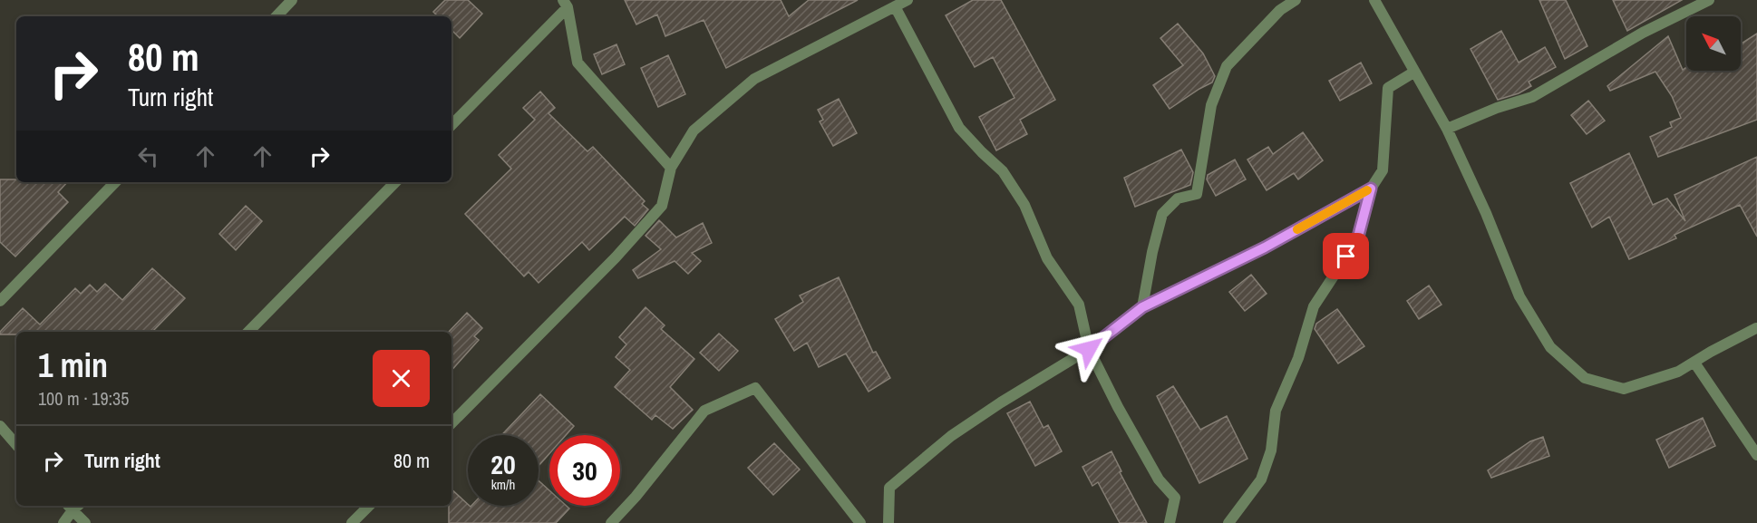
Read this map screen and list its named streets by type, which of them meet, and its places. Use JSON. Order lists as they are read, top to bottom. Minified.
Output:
{"north":"top left","page":{"turn":["80 m","Turn right"],"heading":["1 min","100 m · 19:35"],"list":[{"name":"Turn right","value":"80 m"}],"speed":"20 km/h","limit":"30"}}
